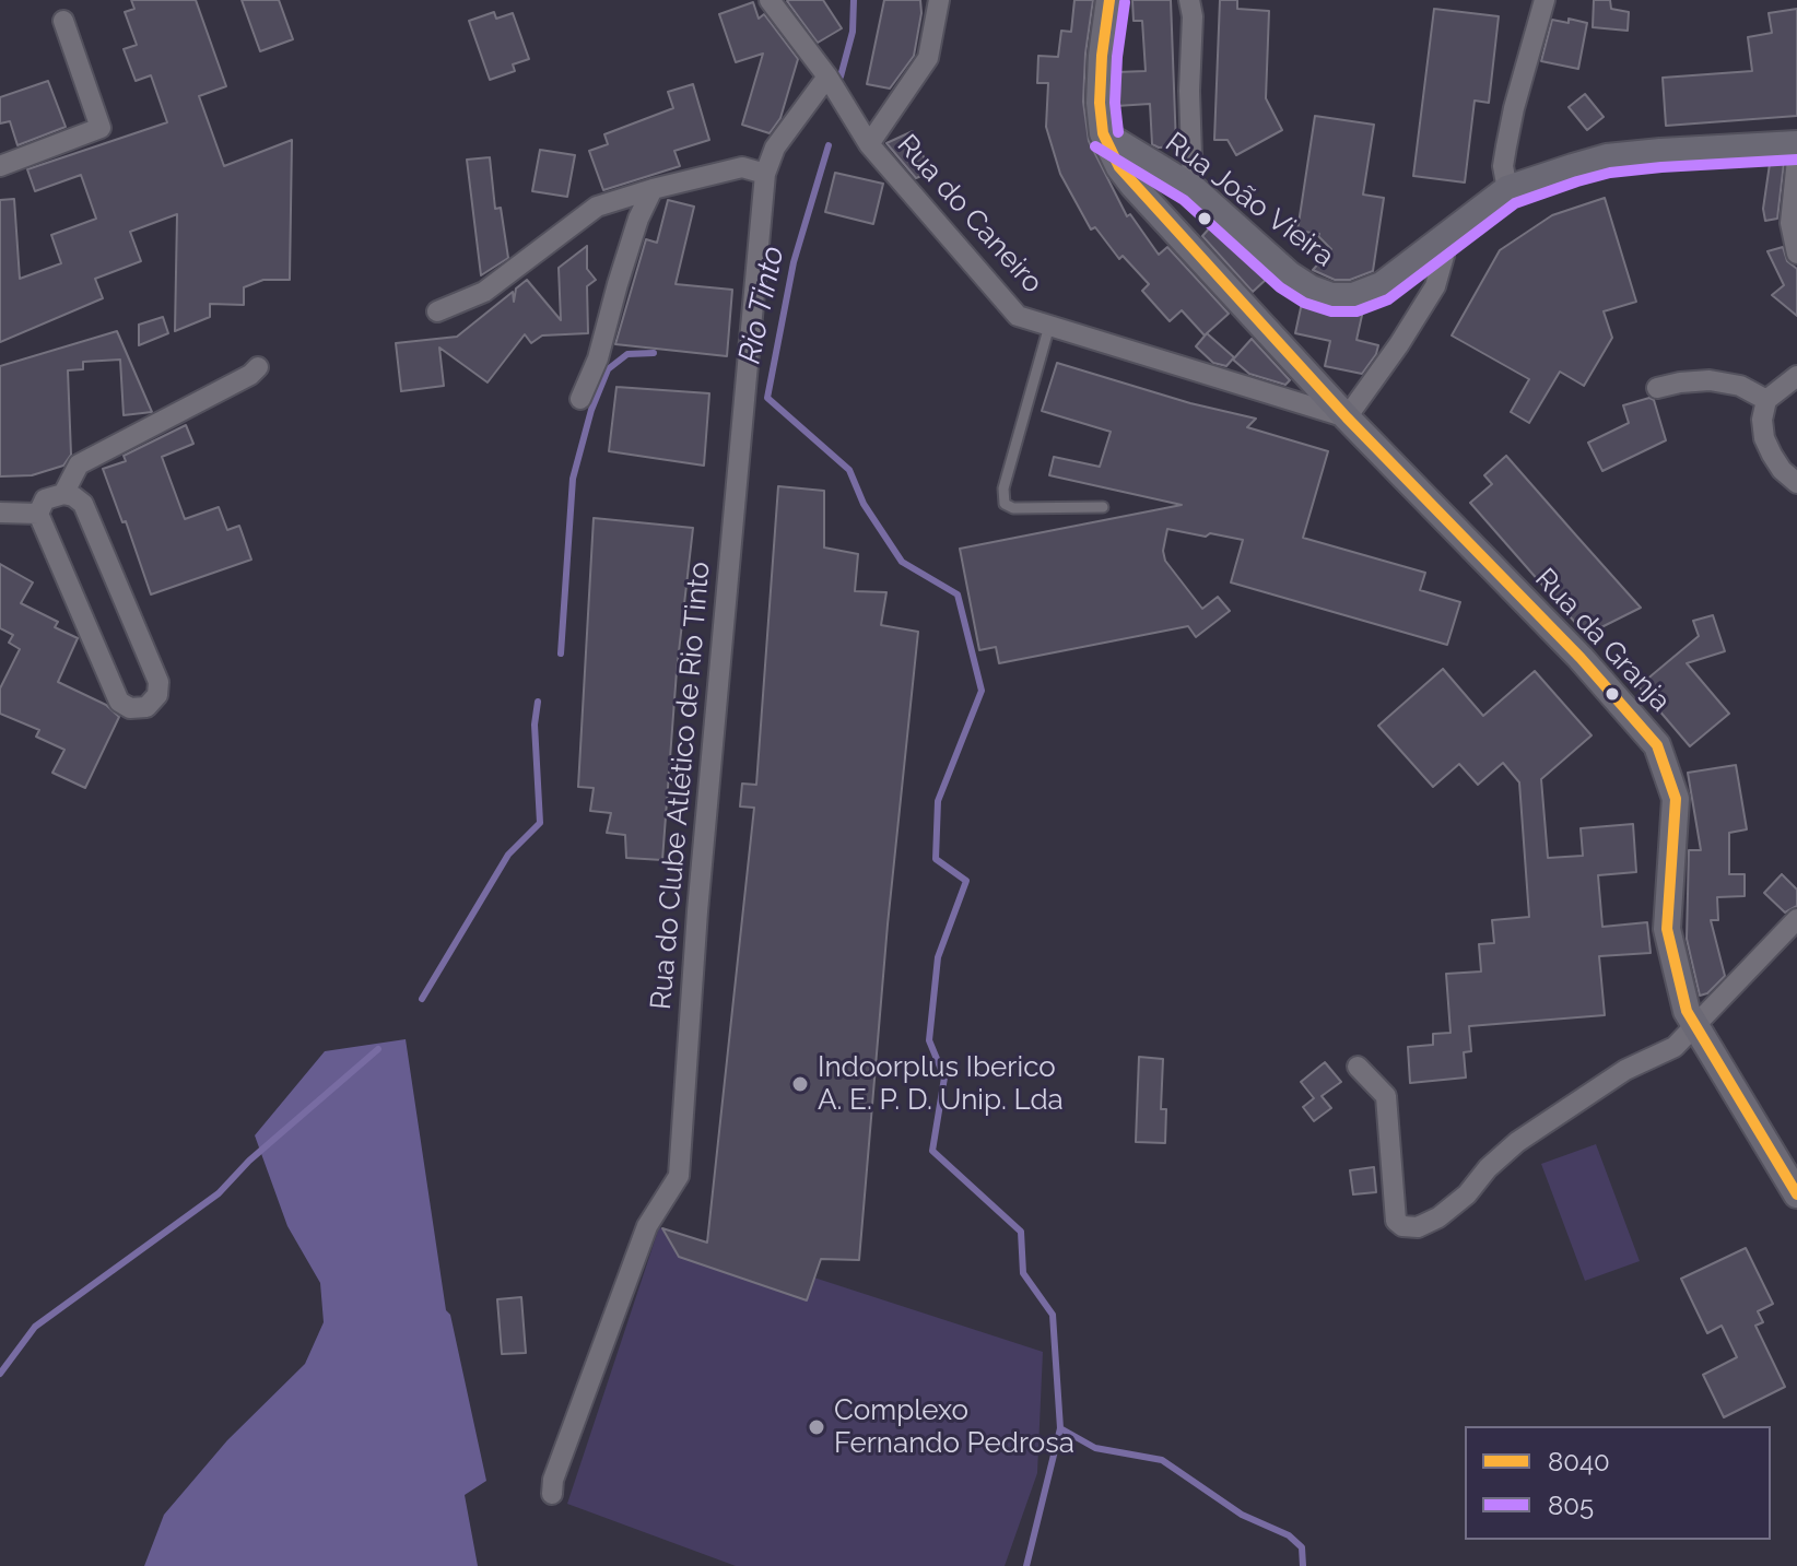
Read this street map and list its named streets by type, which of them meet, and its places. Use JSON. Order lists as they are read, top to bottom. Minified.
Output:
{"streets":{"street":["Rua João Vieira","Rua do Caneiro","Rua da Granja","Rua do Clube Atlético de Rio Tinto"]},"crossings":[["Rua João Vieira","Rua da Granja"],["Rua do Caneiro","Rua da Granja"],["Rua do Caneiro","Rua do Clube Atlético de Rio Tinto"]],"water":["Rio Tinto"],"places":["Indoorplus Iberico A. E. P. D. Unip. Lda","Complexo Fernando Pedrosa"],"lines":["transit line 8040","transit line 805"],"legend":["8040","805"]}
